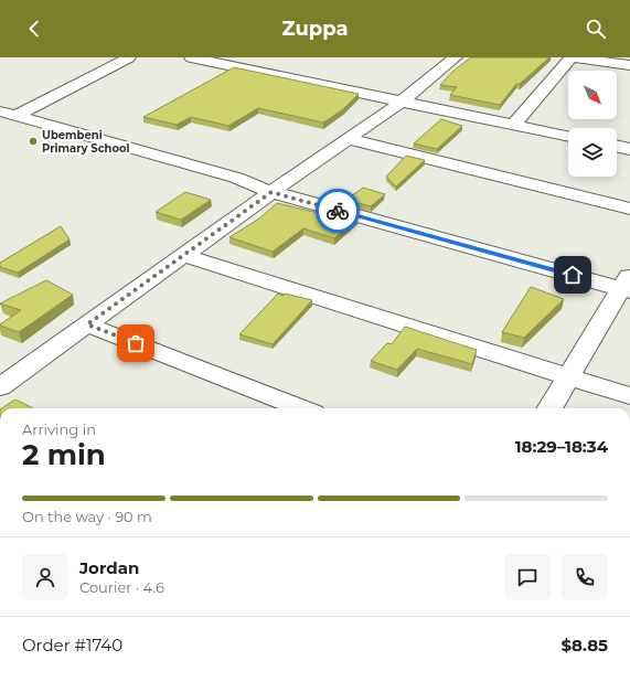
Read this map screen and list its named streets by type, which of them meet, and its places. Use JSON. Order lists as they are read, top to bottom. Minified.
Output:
{"places":["Ubembeni Primary School"],"north":"bottom right","page":{"header":"Zuppa","heading":["2 min","Arriving in","18:29–18:34"],"panel":["Jordan","Courier · 4.6","Order #1740","$8.85"],"bar":"On the way · 90 m"}}
